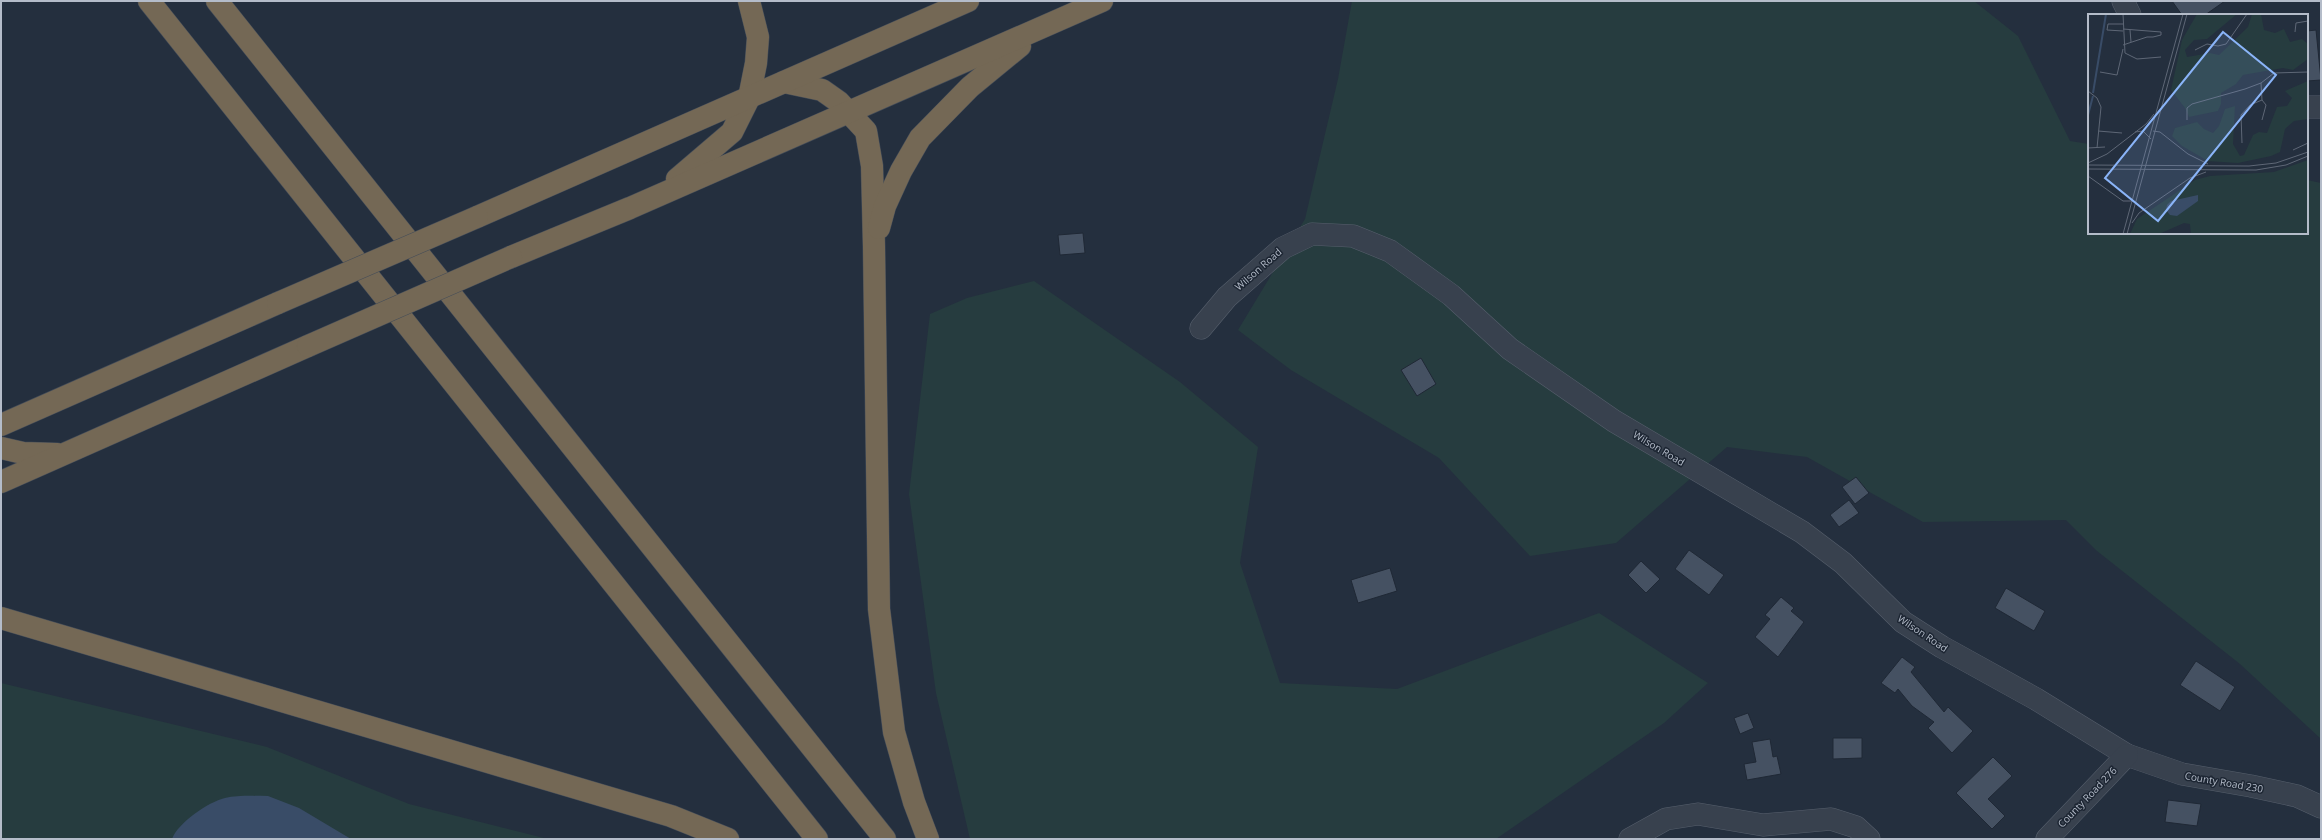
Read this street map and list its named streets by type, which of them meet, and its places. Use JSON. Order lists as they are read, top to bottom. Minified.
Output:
{"streets":{"street":["Wilson Road","County Road 230","County Road 276"]},"crossings":[["Wilson Road","County Road 230"],["Wilson Road","County Road 276"],["County Road 230","County Road 276"]]}
